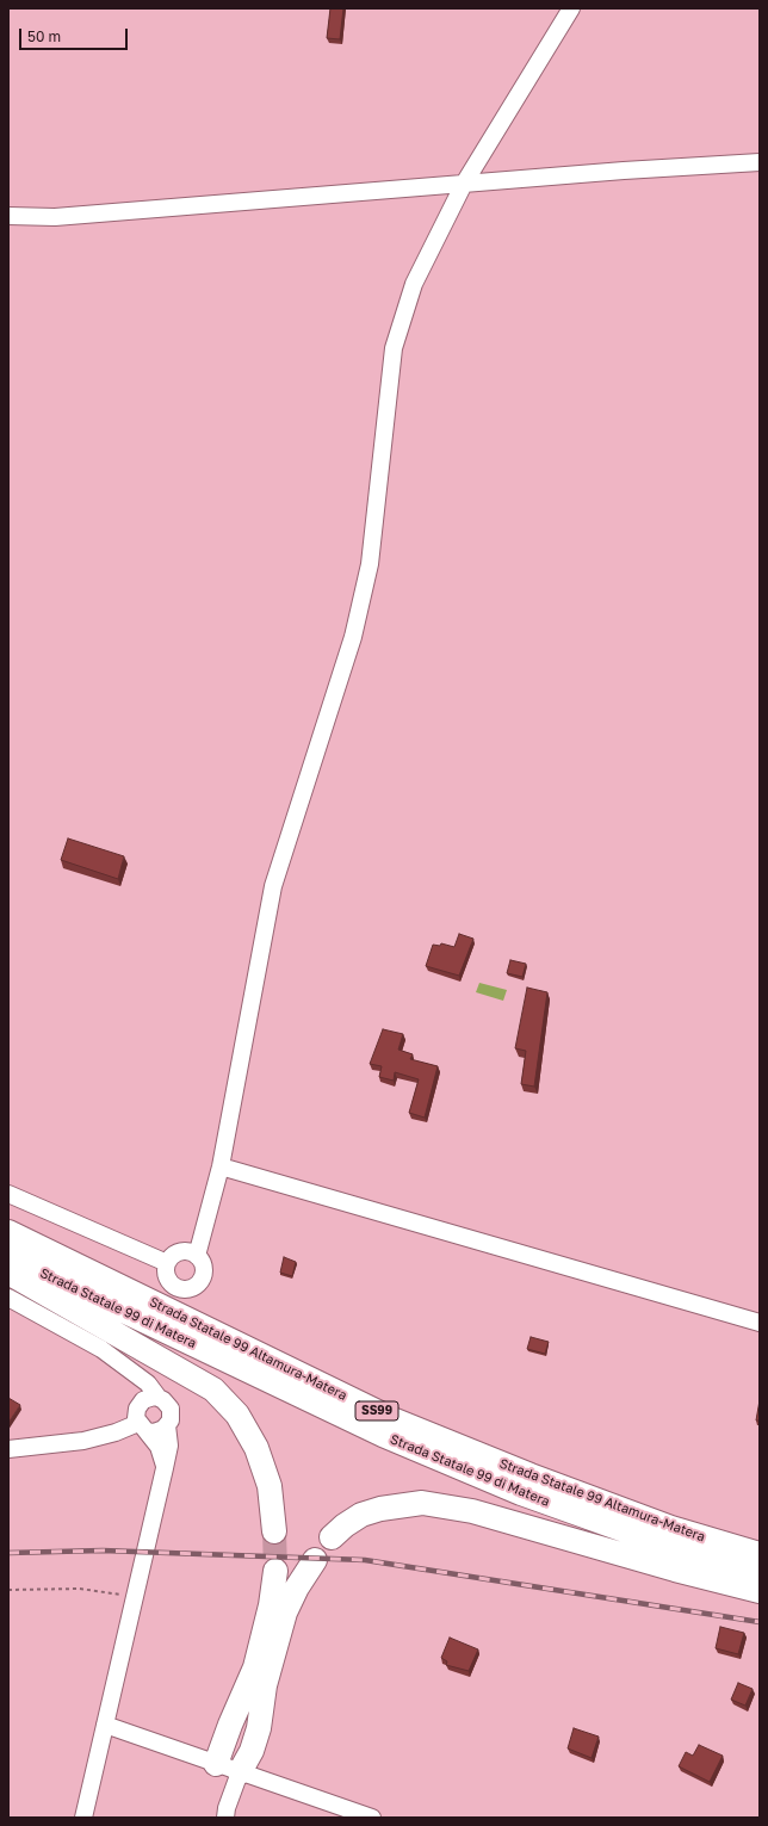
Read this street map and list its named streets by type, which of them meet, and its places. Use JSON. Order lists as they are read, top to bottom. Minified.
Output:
{"streets":{"highway":["Strada Statale 99 di Matera","Strada Statale 99 Altamura-Matera","SS99"]},"scale_bar":"50 m"}
